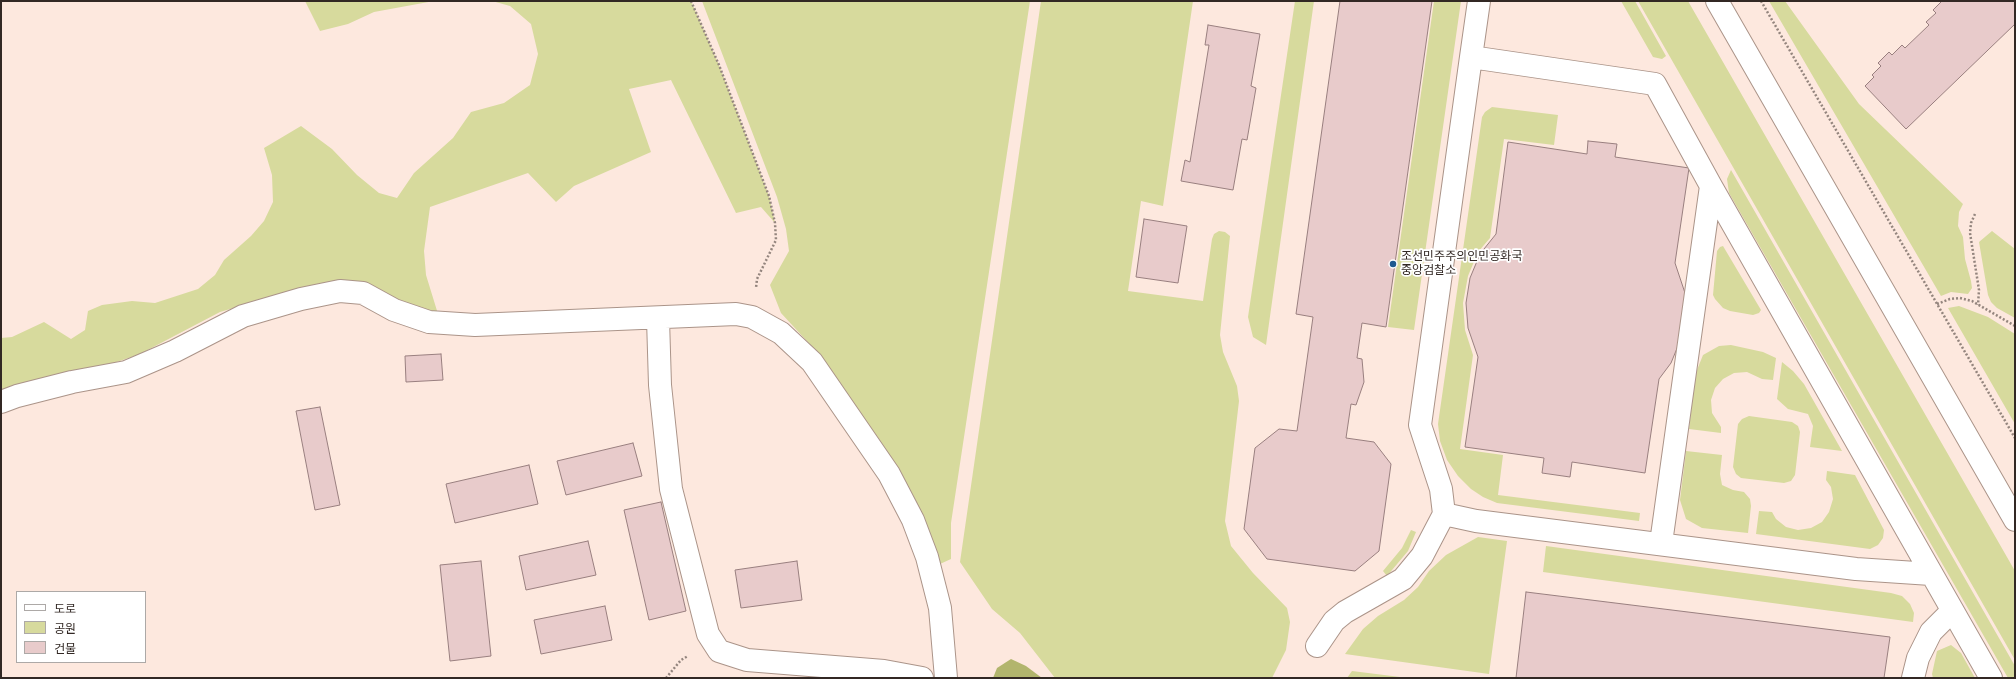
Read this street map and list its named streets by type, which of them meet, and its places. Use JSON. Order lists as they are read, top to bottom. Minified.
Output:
{"places":["조선민주주의인민공화국 중앙검찰소"],"legend":["도로","공원","건물"]}
